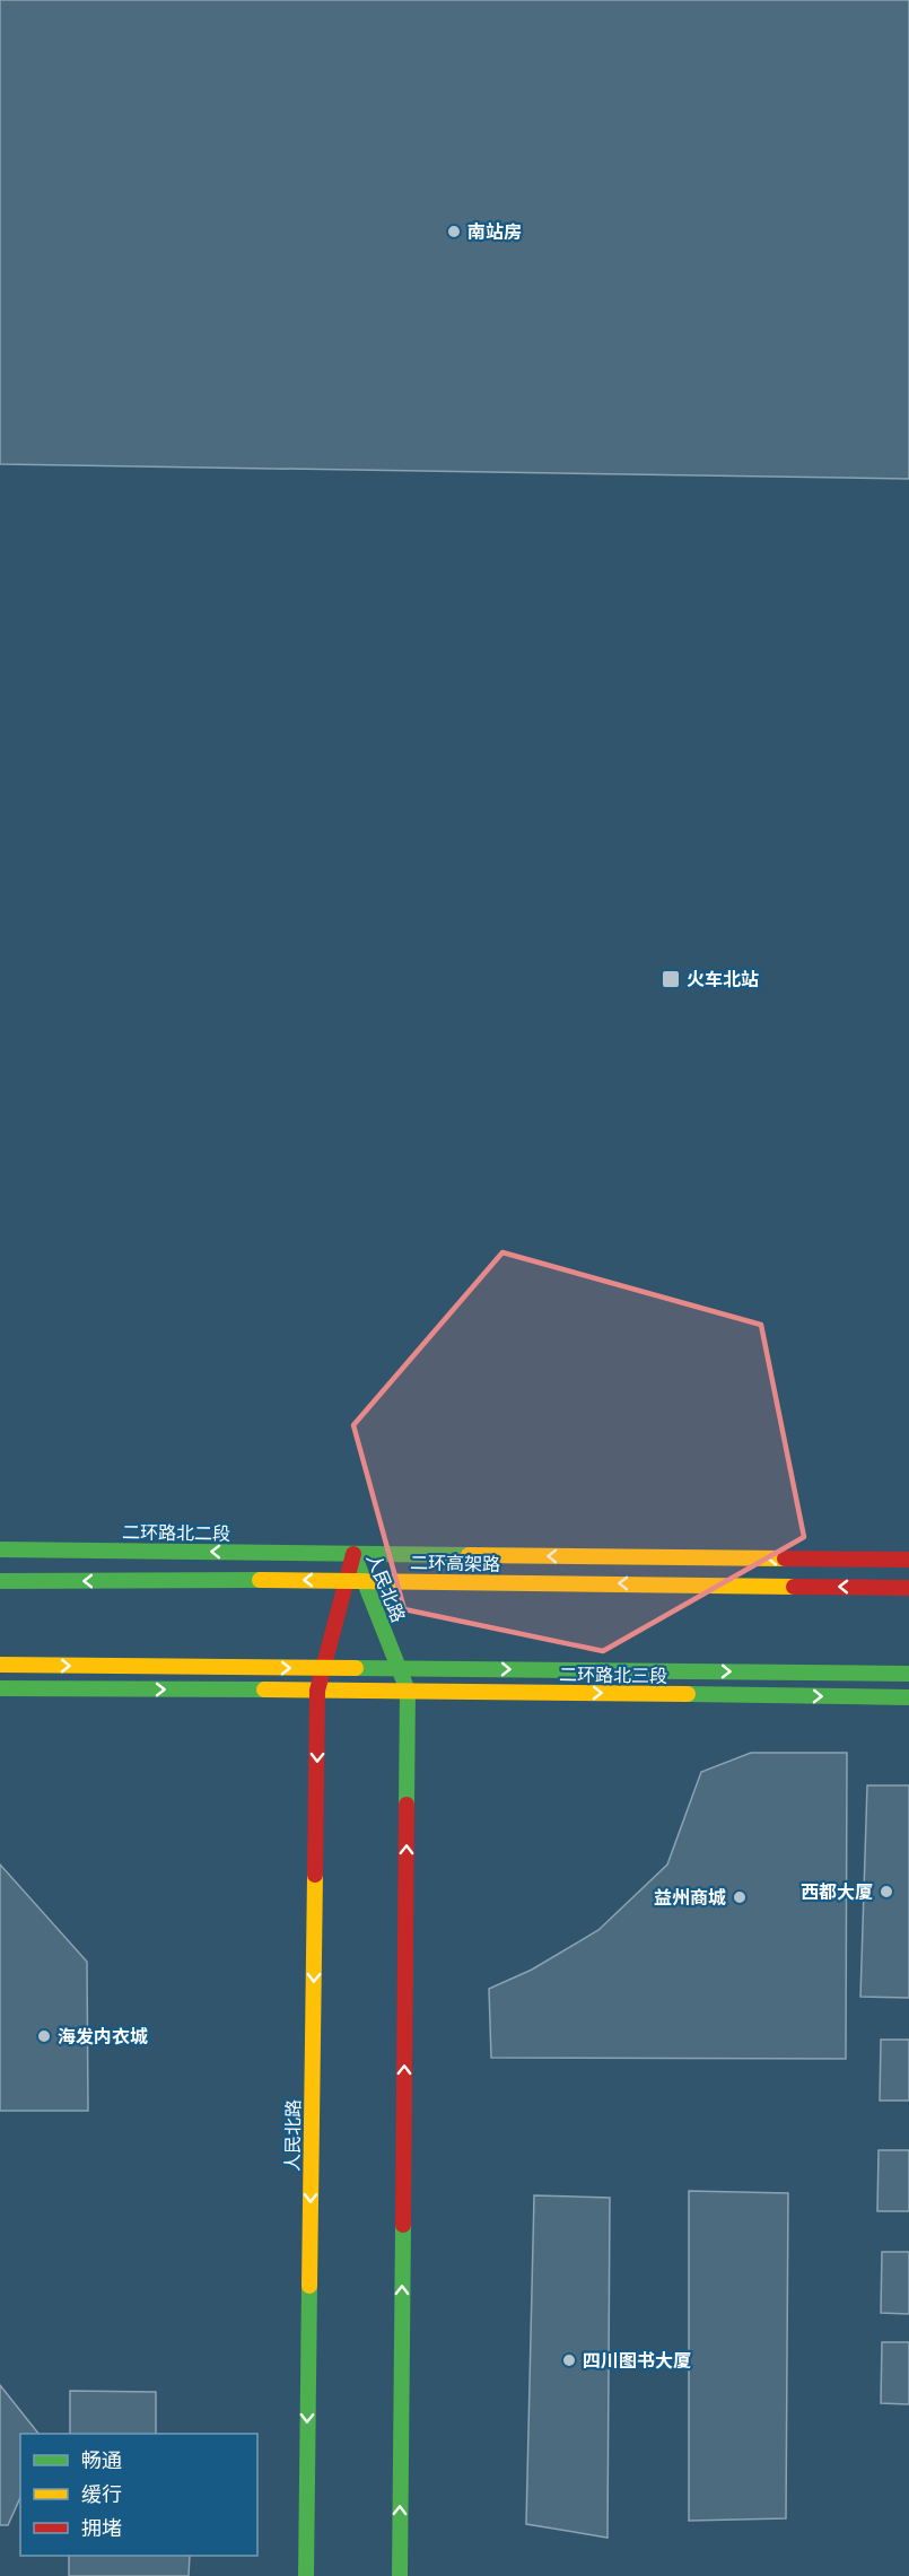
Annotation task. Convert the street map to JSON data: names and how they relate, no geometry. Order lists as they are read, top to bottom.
{
  "streets": {
    "main road": [
      "二环路北二段",
      "二环高架路",
      "人民北路",
      "二环路北三段"
    ]
  },
  "crossings": [
    ["二环路北二段", "人民北路"],
    ["人民北路", "二环路北三段"]
  ],
  "places": {
    "other": [
      "南站房",
      "西都大厦",
      "益州商城",
      "海发内衣城",
      "四川图书大厦"
    ],
    "transit": ["火车北站"]
  },
  "legend": ["畅通", "缓行", "拥堵"]
}
